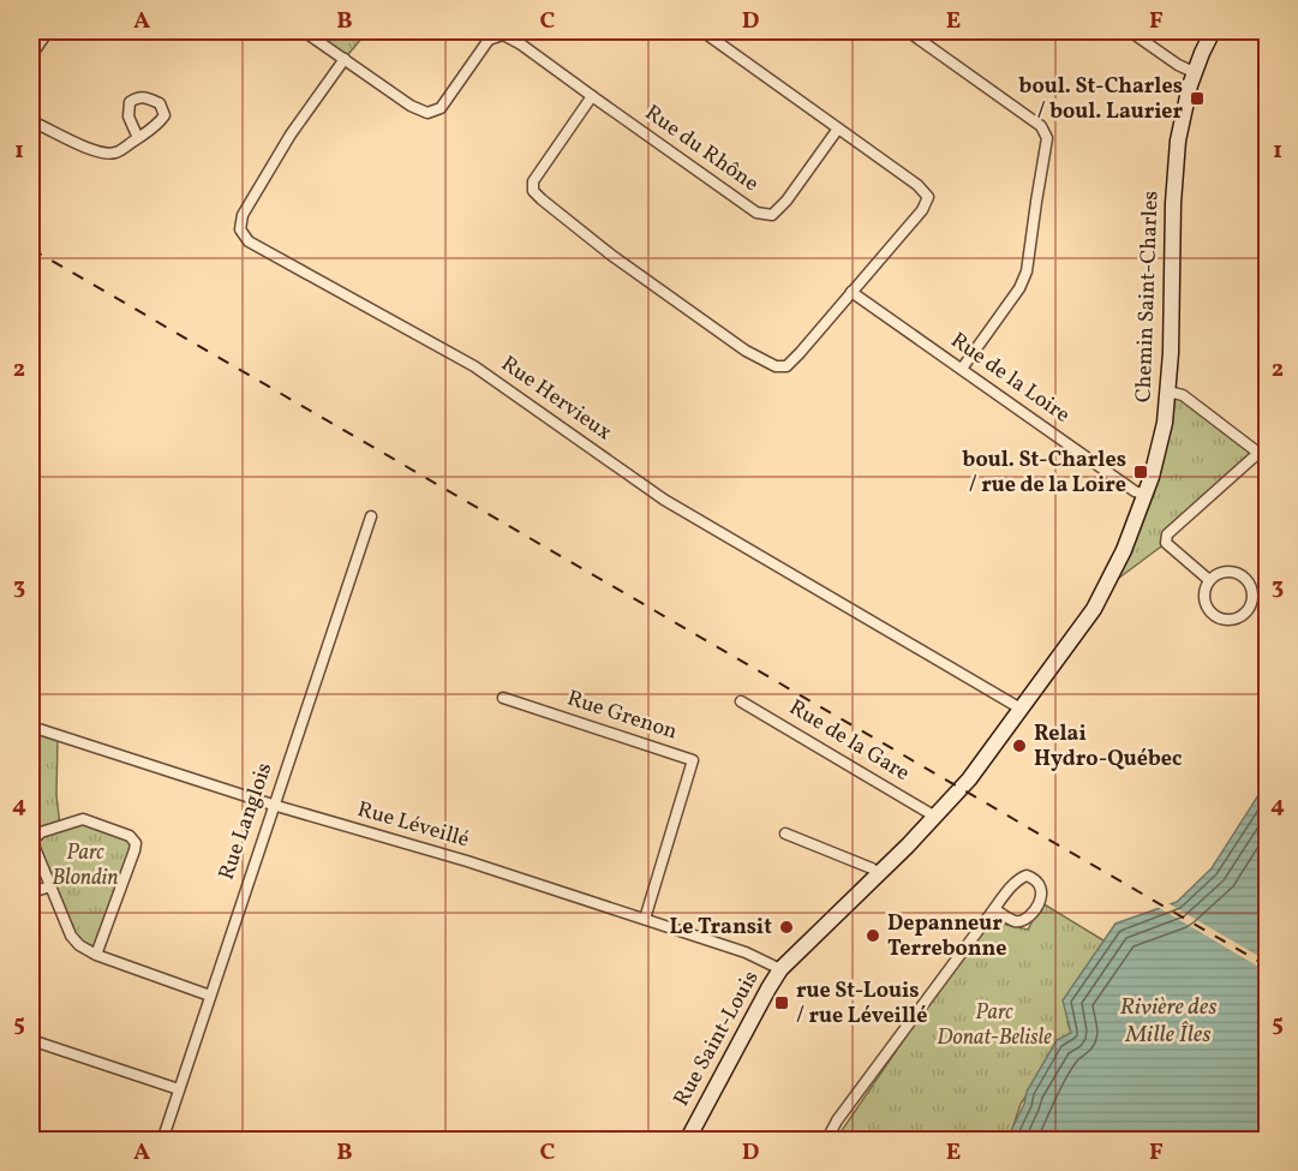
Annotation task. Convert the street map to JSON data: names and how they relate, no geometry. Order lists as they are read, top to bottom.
{
  "streets": {
    "main road": ["Chemin Saint-Charles", "Rue Saint-Louis"],
    "street": [
      "Rue du Rhône",
      "Rue de la Loire",
      "Rue Hervieux",
      "Rue Grenon",
      "Rue de la Gare",
      "Rue Langlois",
      "Rue Léveillé"
    ]
  },
  "crossings": [
    ["Chemin Saint-Charles", "Rue de la Loire"],
    ["Chemin Saint-Charles", "Rue Hervieux"],
    ["Chemin Saint-Charles", "Rue de la Gare"],
    ["Chemin Saint-Charles", "Rue Saint-Louis"],
    ["Rue Grenon", "Rue Léveillé"],
    ["Rue de la Gare", "Rue Saint-Louis"],
    ["Rue Langlois", "Rue Léveillé"],
    ["Rue Léveillé", "Rue Saint-Louis"]
  ],
  "water": ["Rivière des Mille Îles"],
  "parks": ["Parc Blondin", "Parc Donat-Belisle"],
  "places": {
    "transit": ["boul. St-Charles / boul. Laurier", "boul. St-Charles / rue de la Loire", "rue St-Louis / rue Léveillé"],
    "other": ["Relai Hydro-Québec", "Le Transit", "Depanneur Terrebonne"]
  },
  "grid": {
    "columns": [
      "A",
      "B",
      "C",
      "D",
      "E",
      "F"
    ],
    "rows": [
      "1",
      "2",
      "3",
      "4",
      "5"
    ]
  }
}
